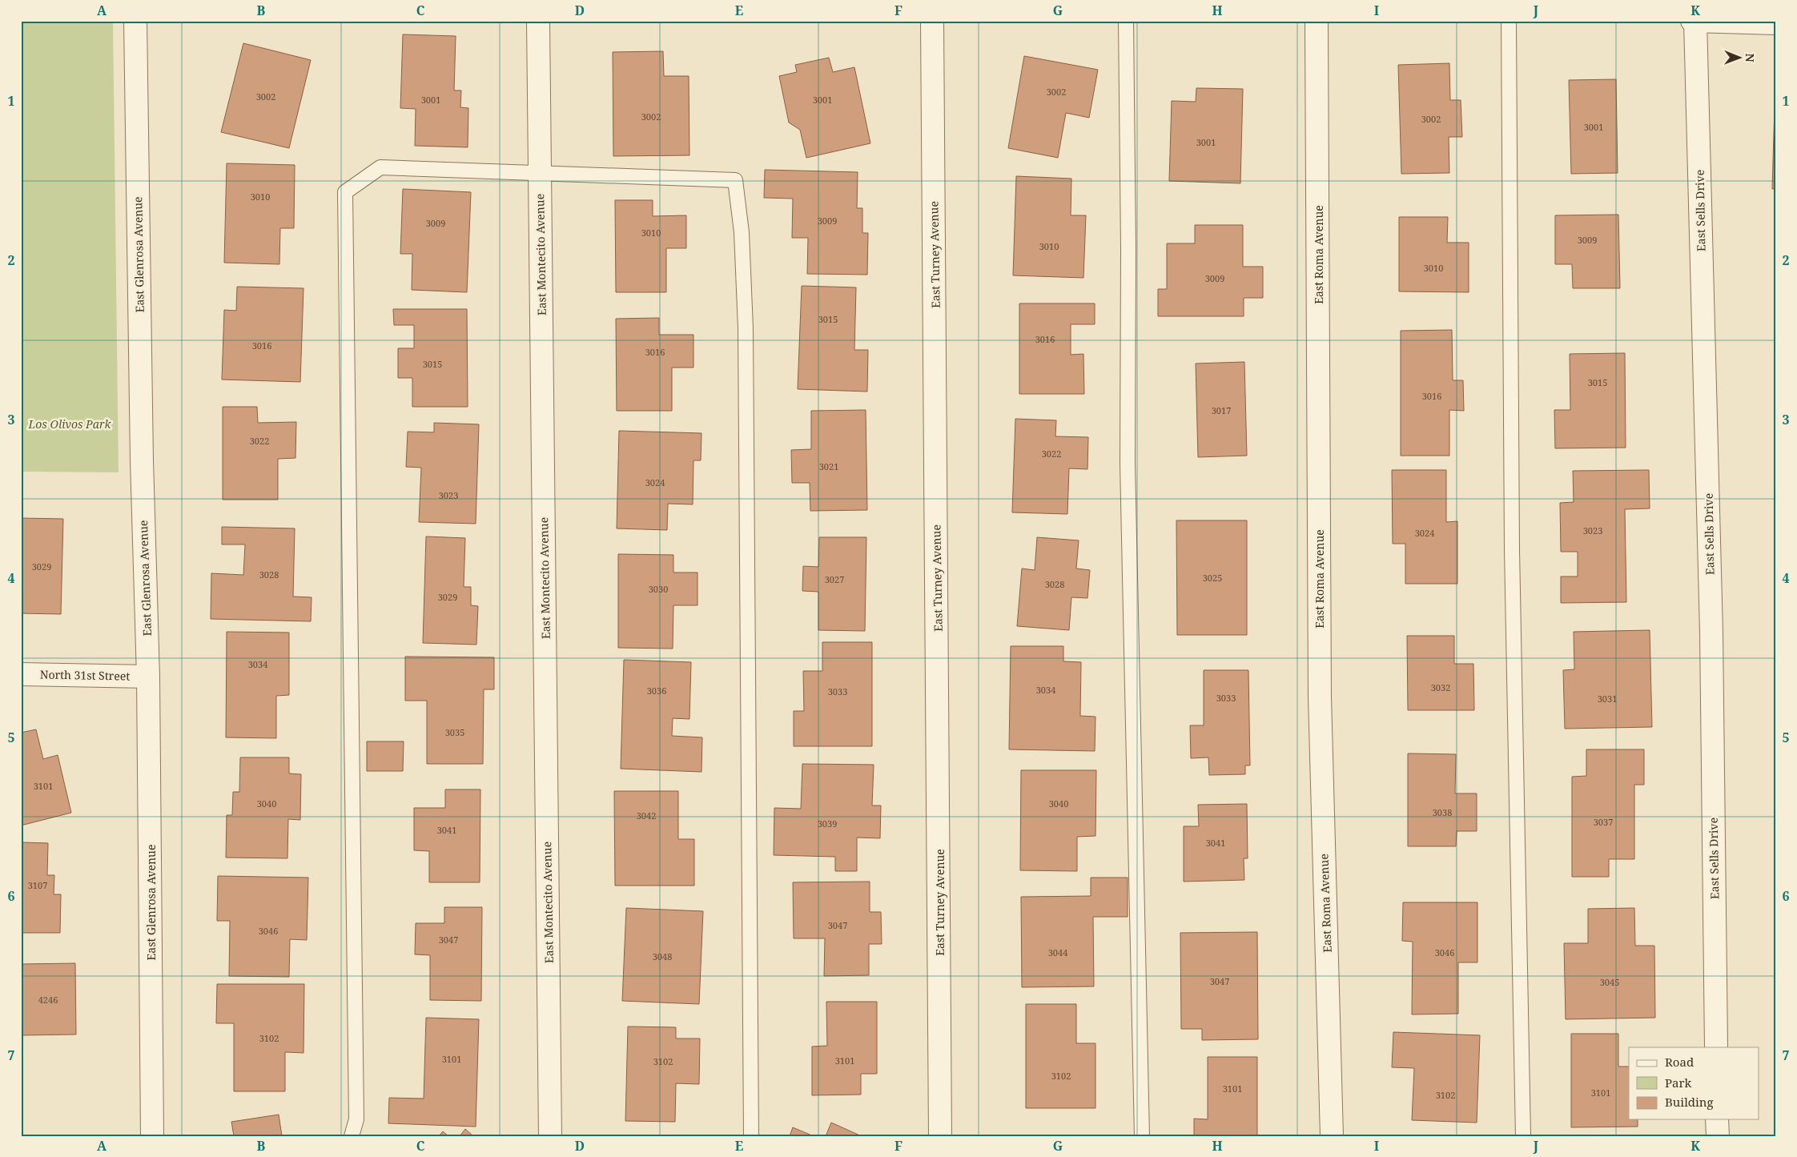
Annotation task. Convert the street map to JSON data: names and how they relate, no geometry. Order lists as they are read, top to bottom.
{
  "streets": {
    "street": [
      "East Sells Drive",
      "East Glenrosa Avenue",
      "East Montecito Avenue",
      "East Turney Avenue",
      "East Roma Avenue",
      "North 31st Street"
    ]
  },
  "crossings": [
    ["East Glenrosa Avenue", "North 31st Street"]
  ],
  "parks": ["Los Olivos Park"],
  "house_numbers": [
    "3002",
    "3002",
    "3001",
    "3001",
    "3002",
    "3002",
    "3001",
    "3001",
    "3010",
    "3009",
    "3009",
    "3010",
    "3009",
    "3010",
    "3010",
    "3009",
    "3015",
    "3016",
    "3016",
    "3016",
    "3015",
    "3015",
    "3016",
    "3017",
    "3022",
    "3022",
    "3021",
    "3024",
    "3023",
    "3023",
    "3024",
    "3029",
    "3028",
    "3025",
    "3027",
    "3028",
    "3030",
    "3029",
    "3034",
    "3032",
    "3034",
    "3036",
    "3033",
    "3033",
    "3031",
    "3035",
    "3101",
    "3040",
    "3040",
    "3038",
    "3042",
    "3037",
    "3039",
    "3041",
    "3041",
    "3107",
    "3047",
    "3046",
    "3047",
    "3044",
    "3046",
    "3048",
    "3047",
    "3045",
    "4246",
    "3102",
    "3101",
    "3101",
    "3102",
    "3102",
    "3101",
    "3101",
    "3102"
  ],
  "legend": ["Road", "Park", "Building"],
  "north": "right",
  "grid": {
    "columns": [
      "A",
      "B",
      "C",
      "D",
      "E",
      "F",
      "G",
      "H",
      "I",
      "J",
      "K"
    ],
    "rows": [
      "1",
      "2",
      "3",
      "4",
      "5",
      "6",
      "7"
    ]
  }
}
